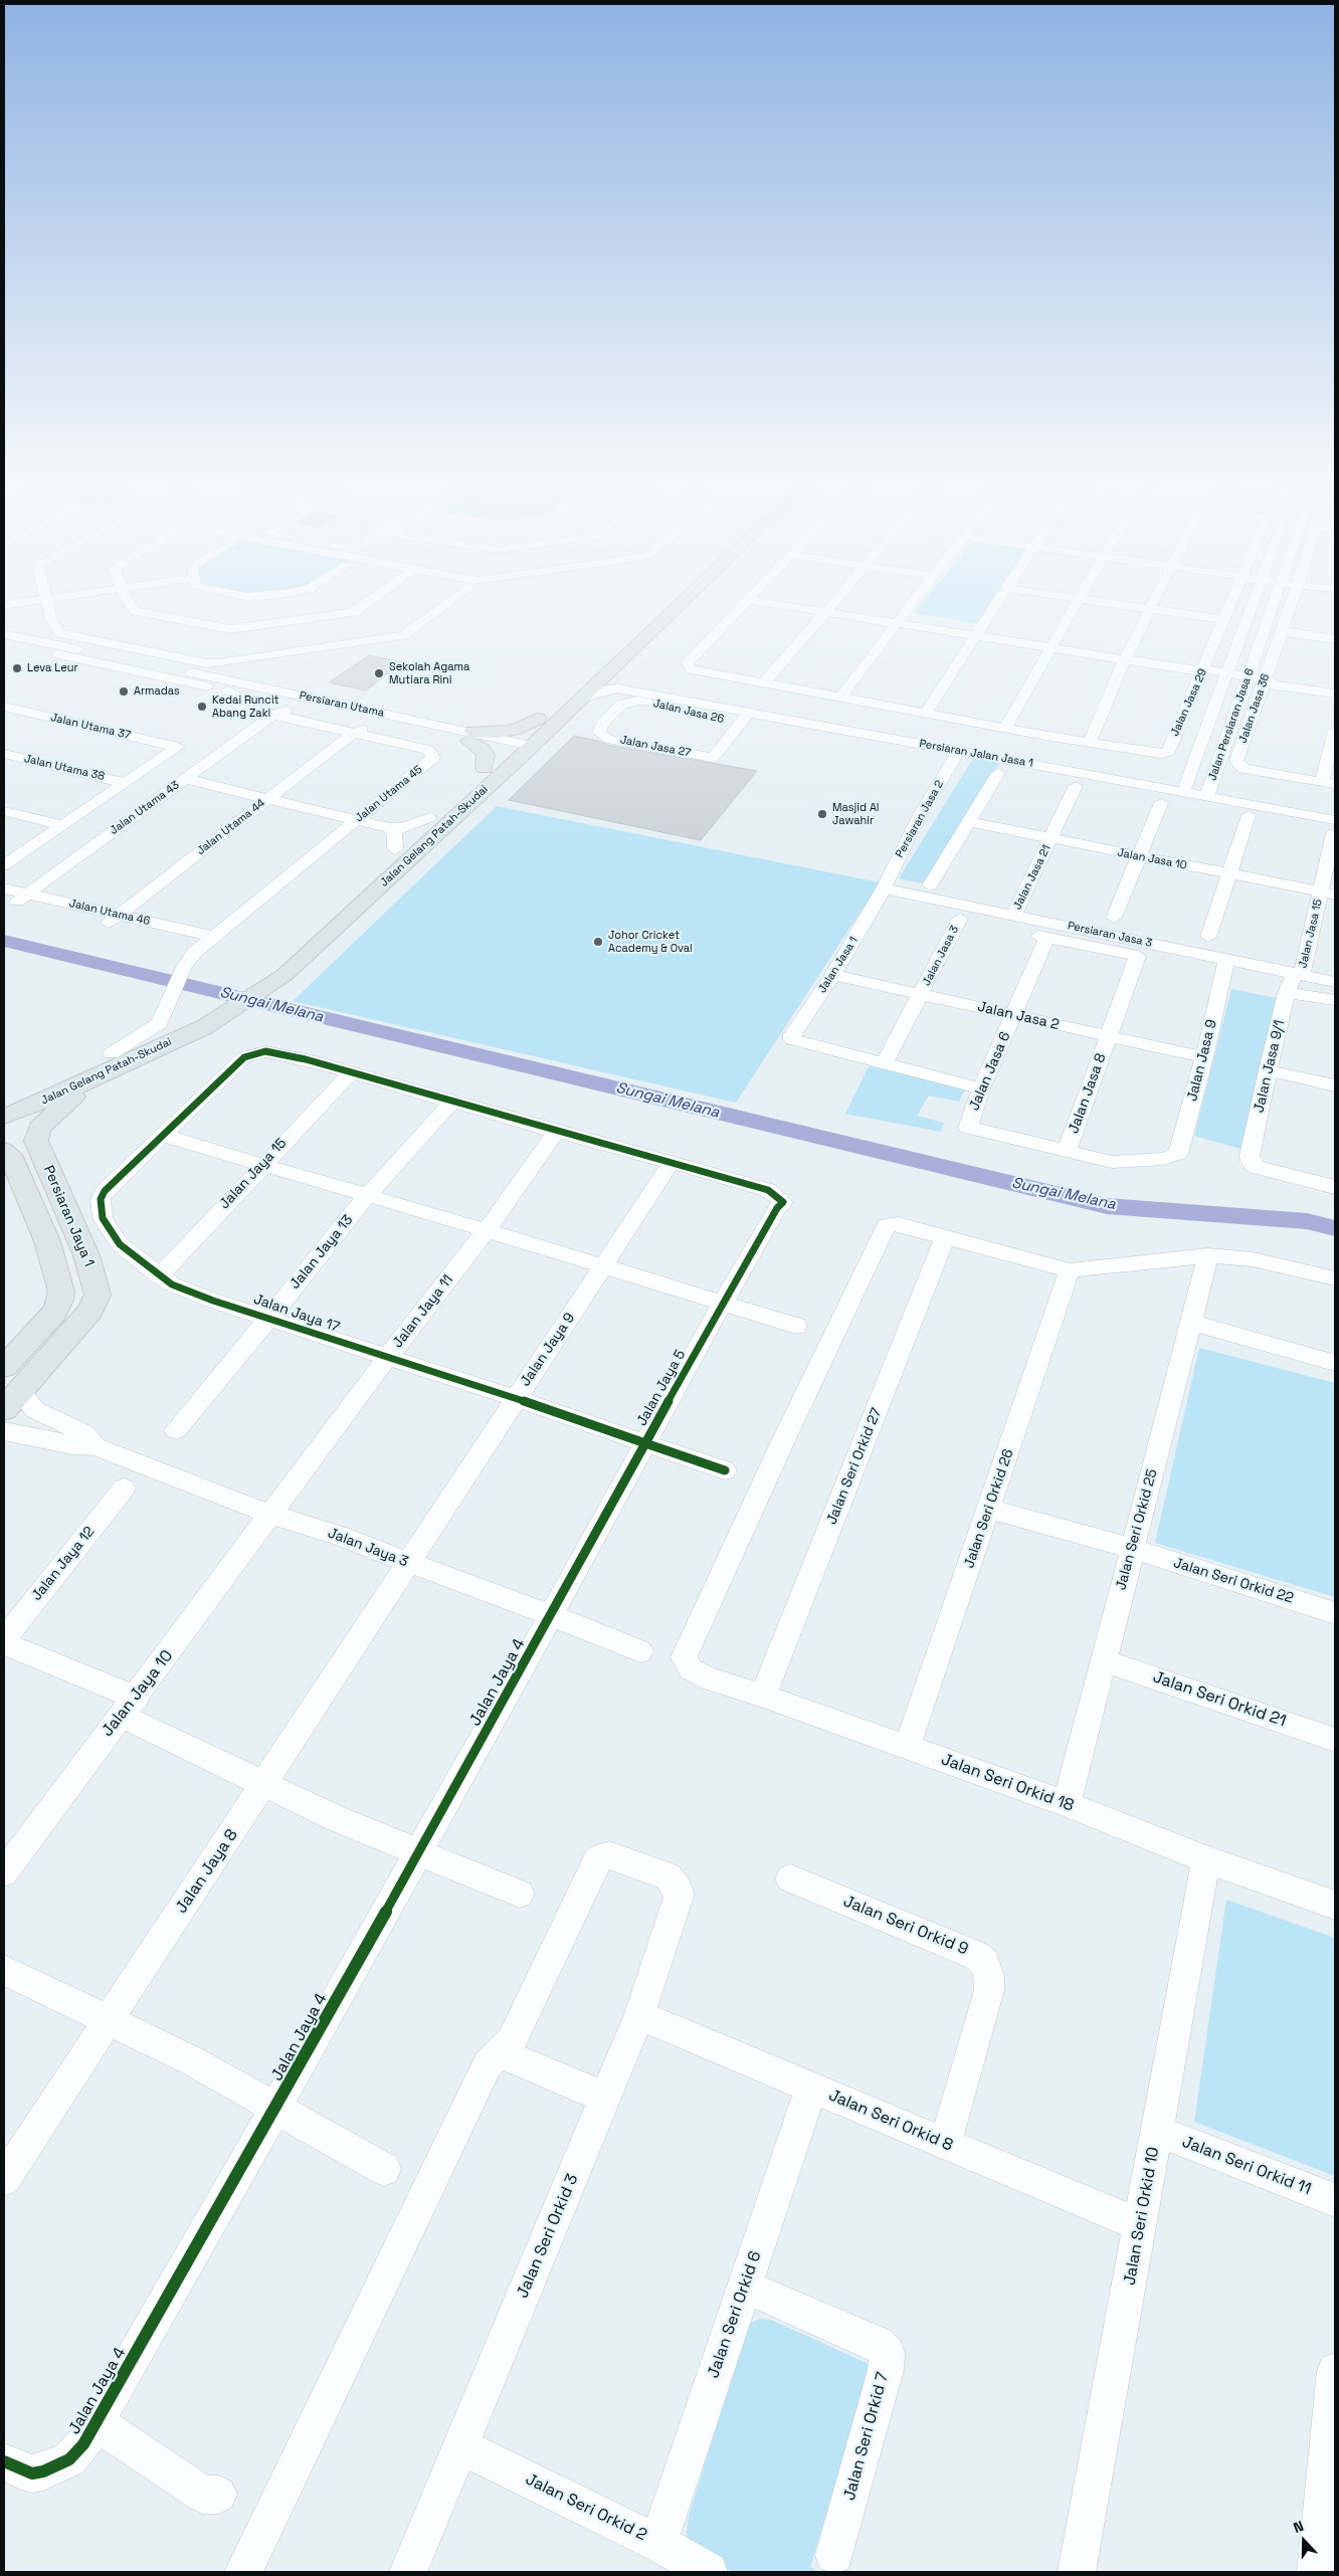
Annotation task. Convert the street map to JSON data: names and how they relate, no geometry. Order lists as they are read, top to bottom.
{
  "streets": {
    "main road": ["Jalan Gelang Patah-Skudai", "Persiaran Jaya 1"],
    "street": [
      "Jalan Jasa 29",
      "Persiaran Utama",
      "Jalan Jasa 36",
      "Jalan Jasa 26",
      "Jalan Persiaran Jasa 6",
      "Jalan Utama 37",
      "Jalan Jasa 27",
      "Persiaran Jalan Jasa 1",
      "Jalan Utama 38",
      "Jalan Utama 45",
      "Jalan Utama 43",
      "Persiaran Jasa 2",
      "Jalan Utama 44",
      "Jalan Jasa 10",
      "Jalan Jasa 21",
      "Jalan Utama 46",
      "Jalan Jasa 15",
      "Persiaran Jasa 3",
      "Jalan Jasa 3",
      "Jalan Jasa 1",
      "Jalan Jasa 2",
      "Jalan Jasa 9",
      "Jalan Jasa 9/1",
      "Jalan Jasa 6",
      "Jalan Jasa 8",
      "Jalan Jaya 15",
      "Jalan Jaya 13",
      "Jalan Jaya 11",
      "Jalan Jaya 17",
      "Jalan Jaya 9",
      "Jalan Jaya 5",
      "Jalan Seri Orkid 27",
      "Jalan Seri Orkid 26",
      "Jalan Seri Orkid 25",
      "Jalan Jaya 3",
      "Jalan Jaya 12",
      "Jalan Seri Orkid 22",
      "Jalan Jaya 4",
      "Jalan Jaya 10",
      "Jalan Seri Orkid 21",
      "Jalan Seri Orkid 18",
      "Jalan Jaya 8",
      "Jalan Seri Orkid 9",
      "Jalan Seri Orkid 8",
      "Jalan Seri Orkid 11",
      "Jalan Seri Orkid 10",
      "Jalan Seri Orkid 3",
      "Jalan Seri Orkid 6",
      "Jalan Seri Orkid 7",
      "Jalan Seri Orkid 2"
    ]
  },
  "crossings": [
    ["Persiaran Utama", "Jalan Gelang Patah-Skudai"],
    ["Jalan Jasa 26", "Jalan Jasa 27"],
    ["Jalan Jasa 26", "Persiaran Jalan Jasa 1"],
    ["Jalan Persiaran Jasa 6", "Persiaran Jalan Jasa 1"],
    ["Jalan Utama 37", "Jalan Utama 38"],
    ["Jalan Jasa 27", "Persiaran Jalan Jasa 1"],
    ["Persiaran Jalan Jasa 1", "Persiaran Jasa 2"],
    ["Persiaran Jalan Jasa 1", "Jalan Jasa 15"],
    ["Jalan Utama 45", "Jalan Utama 43"],
    ["Jalan Utama 45", "Jalan Utama 44"],
    ["Jalan Utama 45", "Jalan Gelang Patah-Skudai"],
    ["Jalan Utama 45", "Jalan Utama 46"],
    ["Jalan Utama 43", "Jalan Utama 46"],
    ["Persiaran Jasa 2", "Persiaran Jasa 3"],
    ["Persiaran Jasa 2", "Jalan Jasa 1"],
    ["Jalan Utama 44", "Jalan Utama 46"],
    ["Jalan Gelang Patah-Skudai", "Persiaran Jaya 1"],
    ["Jalan Jasa 10", "Jalan Jasa 21"],
    ["Jalan Jasa 10", "Jalan Jasa 15"],
    ["Jalan Jasa 21", "Persiaran Jasa 3"],
    ["Jalan Jasa 15", "Persiaran Jasa 3"],
    ["Jalan Jasa 15", "Jalan Jasa 9/1"],
    ["Persiaran Jasa 3", "Jalan Jasa 1"],
    ["Persiaran Jasa 3", "Jalan Jasa 9"],
    ["Persiaran Jasa 3", "Jalan Jasa 9/1"],
    ["Jalan Jasa 3", "Jalan Jasa 1"],
    ["Jalan Jasa 3", "Jalan Jasa 2"],
    ["Jalan Jasa 1", "Jalan Jasa 2"],
    ["Jalan Jasa 2", "Jalan Jasa 9"],
    ["Jalan Jasa 2", "Jalan Jasa 6"],
    ["Jalan Jasa 2", "Jalan Jasa 8"],
    ["Jalan Jasa 9", "Jalan Jasa 6"],
    ["Jalan Jasa 9", "Jalan Jasa 8"],
    ["Jalan Jasa 6", "Jalan Jasa 8"],
    ["Jalan Jaya 15", "Jalan Jaya 17"],
    ["Jalan Jaya 13", "Jalan Jaya 17"],
    ["Jalan Jaya 11", "Jalan Jaya 17"],
    ["Jalan Jaya 11", "Jalan Jaya 3"],
    ["Jalan Jaya 11", "Jalan Jaya 10"],
    ["Jalan Jaya 17", "Jalan Jaya 9"],
    ["Jalan Jaya 17", "Jalan Jaya 5"],
    ["Jalan Jaya 9", "Jalan Jaya 5"],
    ["Jalan Jaya 9", "Jalan Jaya 3"],
    ["Jalan Jaya 9", "Jalan Jaya 8"],
    ["Jalan Jaya 5", "Jalan Jaya 3"],
    ["Jalan Jaya 5", "Jalan Jaya 4"],
    ["Jalan Seri Orkid 27", "Jalan Seri Orkid 18"],
    ["Jalan Seri Orkid 26", "Jalan Seri Orkid 22"],
    ["Jalan Seri Orkid 26", "Jalan Seri Orkid 18"],
    ["Jalan Seri Orkid 25", "Jalan Seri Orkid 22"],
    ["Jalan Seri Orkid 25", "Jalan Seri Orkid 21"],
    ["Jalan Seri Orkid 25", "Jalan Seri Orkid 18"],
    ["Jalan Jaya 3", "Jalan Jaya 4"],
    ["Jalan Jaya 3", "Jalan Jaya 10"],
    ["Jalan Jaya 3", "Jalan Jaya 8"],
    ["Jalan Seri Orkid 18", "Jalan Seri Orkid 10"],
    ["Jalan Seri Orkid 9", "Jalan Seri Orkid 8"],
    ["Jalan Seri Orkid 8", "Jalan Seri Orkid 10"],
    ["Jalan Seri Orkid 8", "Jalan Seri Orkid 3"],
    ["Jalan Seri Orkid 8", "Jalan Seri Orkid 6"],
    ["Jalan Seri Orkid 11", "Jalan Seri Orkid 10"],
    ["Jalan Seri Orkid 3", "Jalan Seri Orkid 2"],
    ["Jalan Seri Orkid 6", "Jalan Seri Orkid 7"],
    ["Jalan Seri Orkid 6", "Jalan Seri Orkid 2"]
  ],
  "water": ["Sungai Melana"],
  "places": [
    "Leva Leur",
    "Sekolah Agama Mutiara Rini",
    "Armadas",
    "Kedai Runcit Abang Zaki",
    "Masjid Al Jawahir",
    "Johor Cricket Academy & Oval"
  ],
  "north": "top"
}
